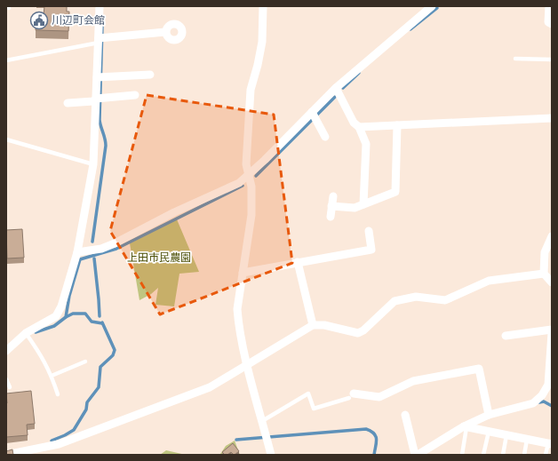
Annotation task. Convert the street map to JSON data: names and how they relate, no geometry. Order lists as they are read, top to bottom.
{
  "parks": ["上田市民農園"],
  "places": {
    "public building": ["川辺町会館"]
  }
}
